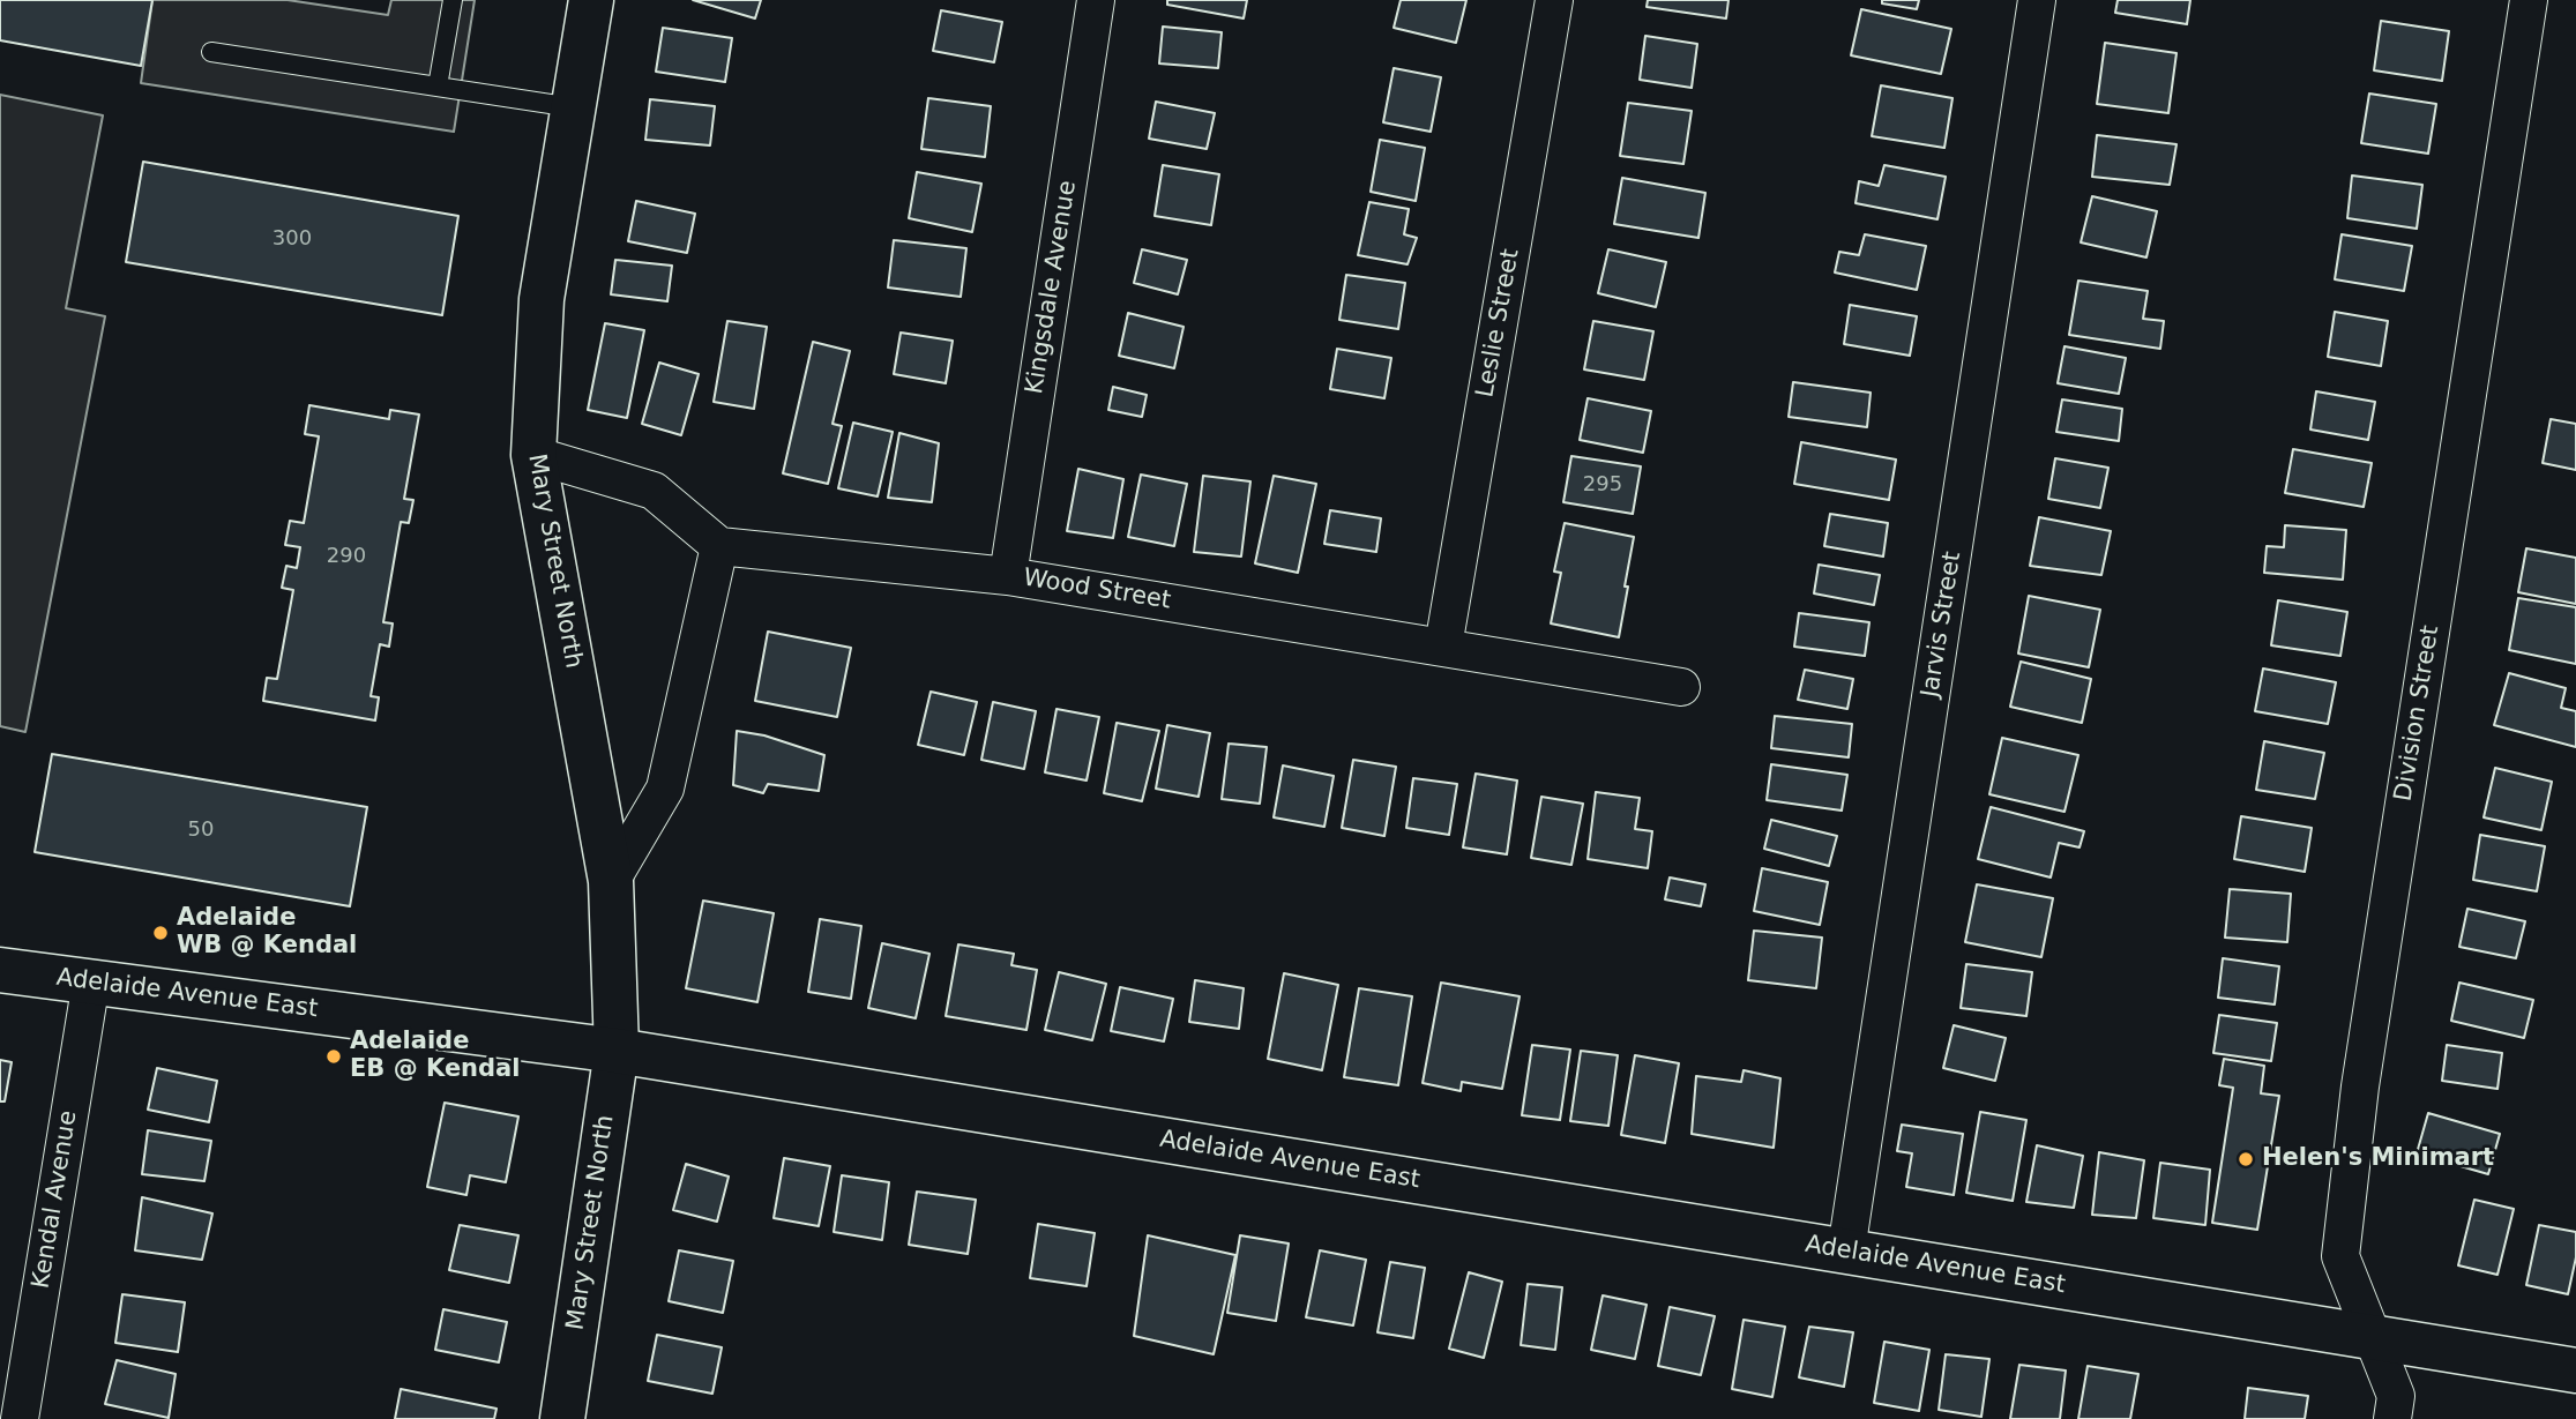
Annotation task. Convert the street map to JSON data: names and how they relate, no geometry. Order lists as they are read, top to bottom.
{
  "streets": {
    "main road": ["Mary Street North", "Adelaide Avenue East"],
    "street": [
      "Kingsdale Avenue",
      "Leslie Street",
      "Wood Street",
      "Jarvis Street",
      "Division Street",
      "Kendal Avenue"
    ]
  },
  "crossings": [
    ["Kingsdale Avenue", "Wood Street"],
    ["Leslie Street", "Wood Street"],
    ["Mary Street North", "Adelaide Avenue East"],
    ["Jarvis Street", "Adelaide Avenue East"],
    ["Division Street", "Adelaide Avenue East"],
    ["Adelaide Avenue East", "Kendal Avenue"]
  ],
  "places": ["Adelaide WB @ Kendal", "Adelaide EB @ Kendal", "Helen's Minimart"],
  "house_numbers": [
    "300",
    "295",
    "290",
    "50"
  ]
}
